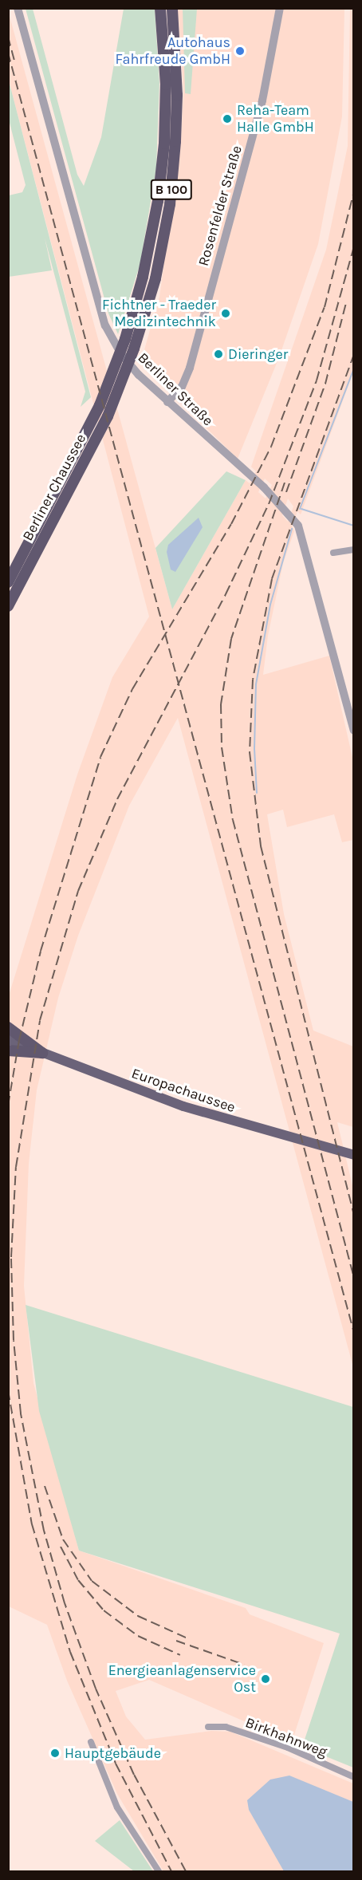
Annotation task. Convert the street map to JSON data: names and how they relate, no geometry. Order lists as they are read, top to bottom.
{
  "streets": {
    "highway": ["B 100", "Berliner Chaussee"],
    "main road": ["Europachaussee"],
    "street": ["Rosenfelder Straße", "Berliner Straße", "Birkhahnweg"]
  },
  "crossings": [
    ["Rosenfelder Straße", "Berliner Straße"]
  ],
  "places": [
    "Autohaus Fahrfreude GmbH",
    "Reha-Team Halle GmbH",
    "Fichtner - Traeder Medizintechnik",
    "Dieringer",
    "Energieanlagenservice Ost",
    "Hauptgebäude"
  ]
}
